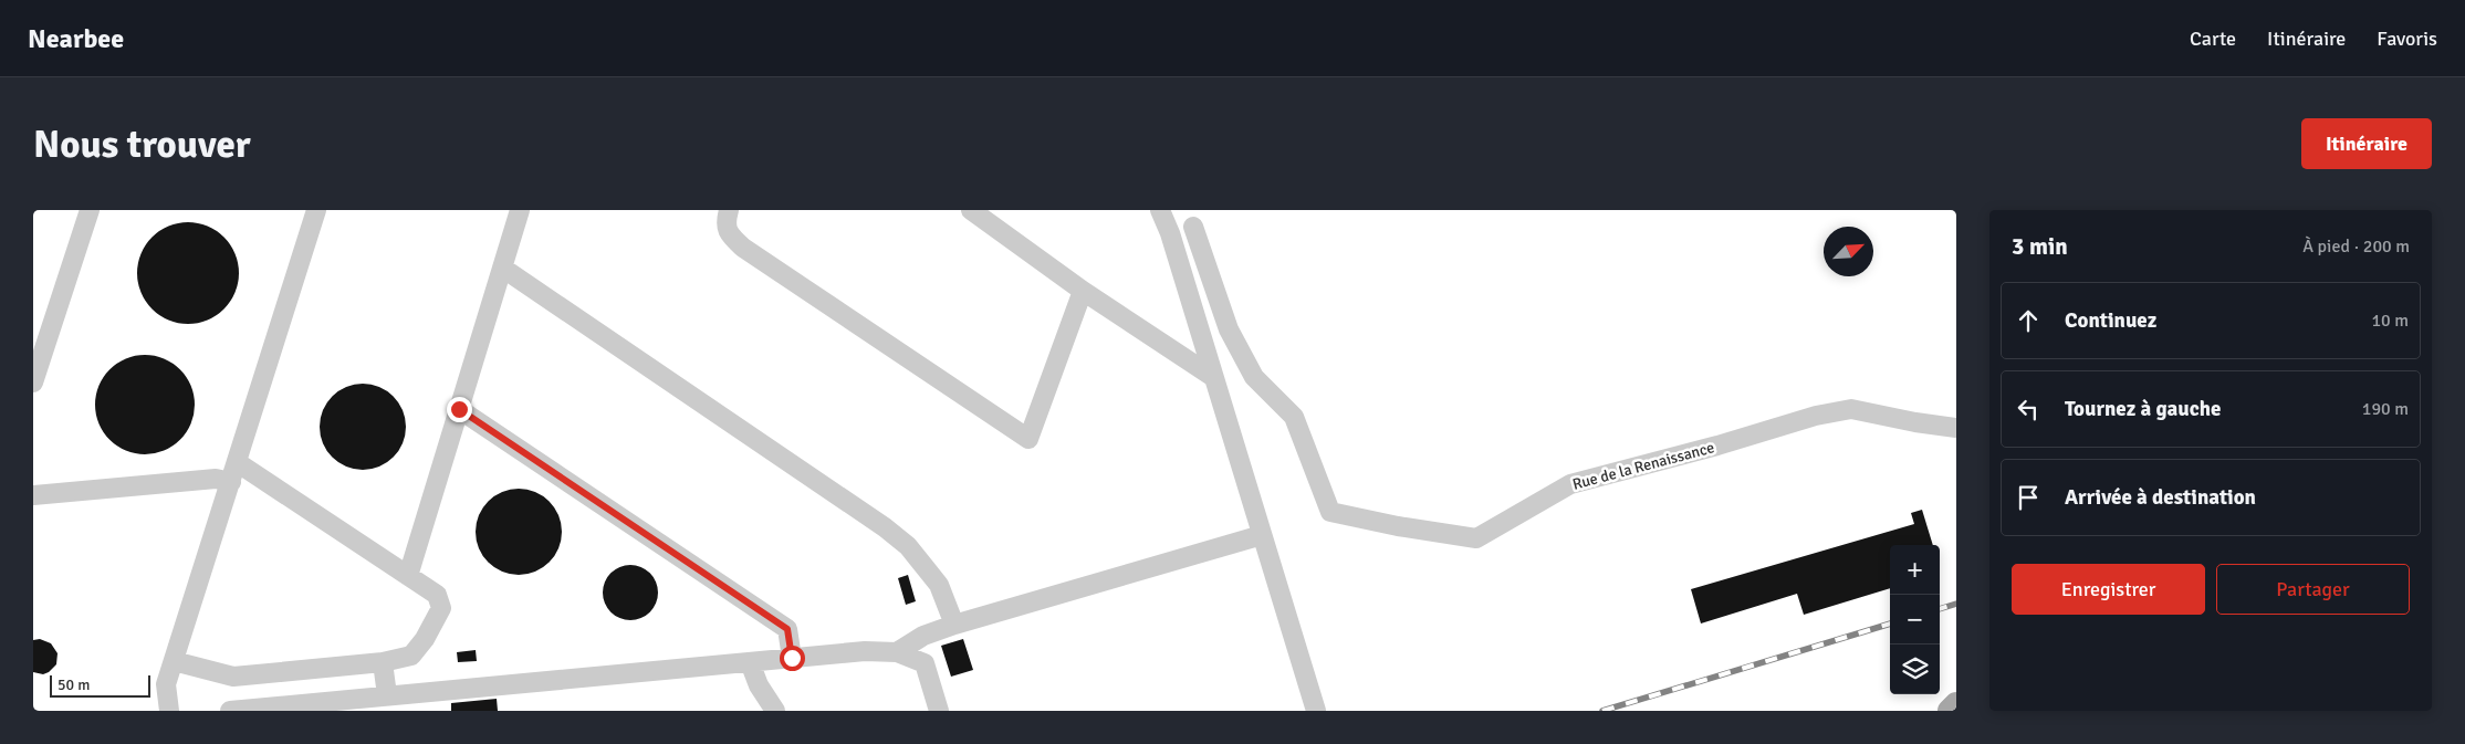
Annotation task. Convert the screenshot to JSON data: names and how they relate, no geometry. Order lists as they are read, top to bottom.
{
  "streets": {
    "street": ["Rue de la Renaissance"]
  },
  "scale_bar": "50 m",
  "north": "top right",
  "page": {
    "header": "Nearbee",
    "nav": ["Carte", "Itinéraire", "Favoris"],
    "buttons": [
      "Itinéraire",
      ["Enregistrer", "Partager"]
    ],
    "title": "Nous trouver",
    "heading": ["3 min", "À pied · 200 m"],
    "list": [
      ["Continuez", "10 m"],
      ["Tournez à gauche", "190 m"],
      "Arrivée à destination"
    ],
    "map_buttons": ["+", "−"],
    "scale": "50 m"
  }
}
